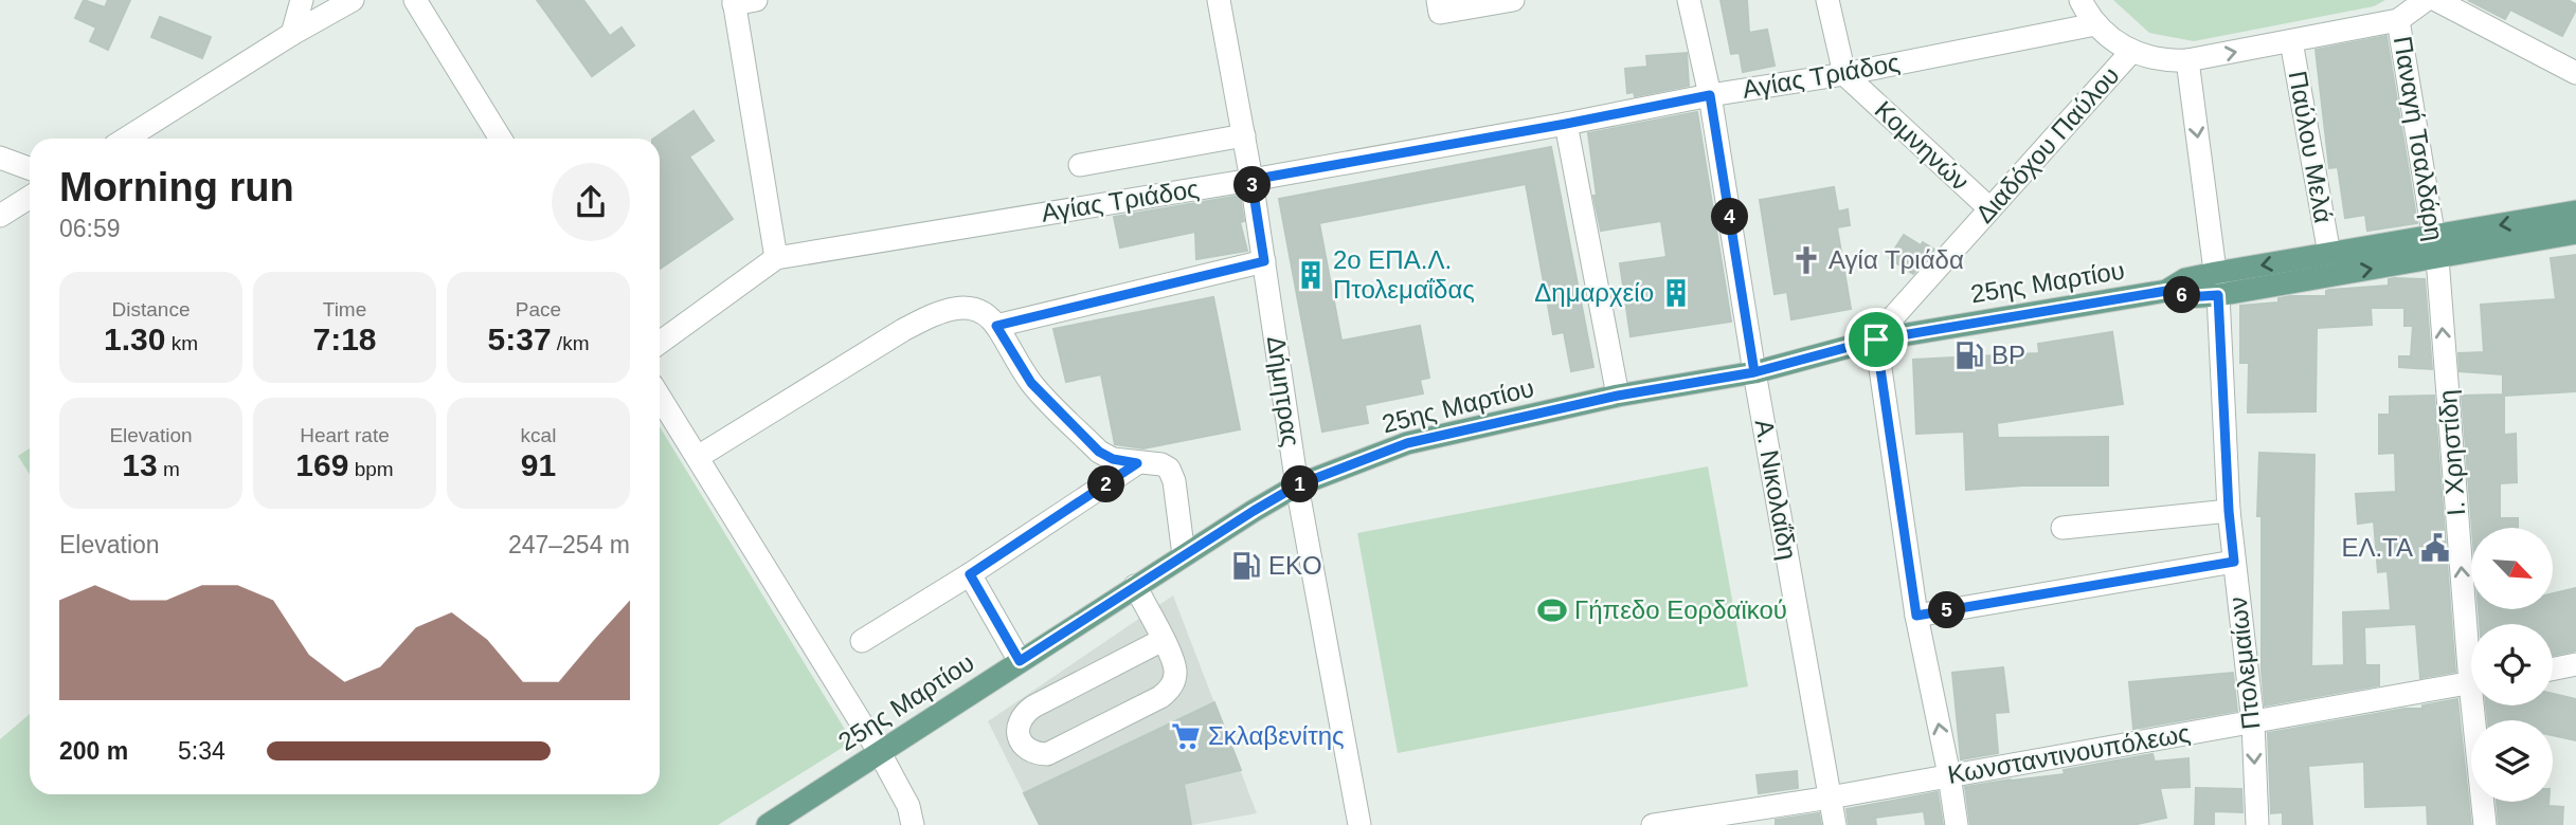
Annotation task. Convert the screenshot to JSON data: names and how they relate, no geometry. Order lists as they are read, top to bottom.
{
  "streets": {
    "main road": ["25ης Μαρτίου"],
    "street": [
      "Αγίας Τριάδος",
      "Παναγή Τσαλδάρη",
      "Διαδόχου Παύλου",
      "Κομνηνών",
      "Παύλου Μελά",
      "Δήμητρας",
      "Ι. Χρηστίδη",
      "Α. Νικολαΐδη",
      "Πτολεμαίων",
      "Κωνσταντινουπόλεως"
    ]
  },
  "crossings": [
    ["Αγίας Τριάδος", "Κομνηνών"],
    ["Αγίας Τριάδος", "Δήμητρας"],
    ["Αγίας Τριάδος", "Α. Νικολαΐδη"],
    ["Παναγή Τσαλδάρη", "25ης Μαρτίου"],
    ["Παναγή Τσαλδάρη", "Ι. Χρηστίδη"],
    ["Διαδόχου Παύλου", "Κομνηνών"],
    ["Διαδόχου Παύλου", "25ης Μαρτίου"],
    ["Παύλου Μελά", "25ης Μαρτίου"],
    ["25ης Μαρτίου", "Δήμητρας"],
    ["25ης Μαρτίου", "Ι. Χρηστίδη"],
    ["25ης Μαρτίου", "Α. Νικολαΐδη"],
    ["25ης Μαρτίου", "Πτολεμαίων"],
    ["Α. Νικολαΐδη", "Κωνσταντινουπόλεως"],
    ["Πτολεμαίων", "Κωνσταντινουπόλεως"]
  ],
  "one_way": ["Ι. Χρηστίδη", "Πτολεμαίων"],
  "places": {
    "church": ["Αγία Τριάδα"],
    "building": ["2ο ΕΠΑ.Λ. Πτολεμαΐδας", "Δημαρχείο"],
    "fuel station": ["BP", "EKO"],
    "public building": ["ΕΛ.ΤΑ"],
    "sports": ["Γήπεδο Εορδαϊκού"],
    "supermarket": ["Σκλαβενίτης"]
  },
  "north": "bottom right",
  "page": {
    "heading": ["Morning run", "06:59"],
    "pins": [
      "3",
      "4",
      "6",
      "1",
      "2",
      "5"
    ],
    "stats": [
      ["Distance", "1.30 km"],
      ["Time", "7:18"],
      ["Pace", "5:37 /km"],
      ["Elevation", "13 m"],
      ["Heart rate", "169 bpm"],
      ["kcal", "91"]
    ],
    "chart": ["Elevation", "247–254 m"],
    "list": [
      {
        "name": "200 m",
        "note": "5:34"
      }
    ]
  }
}
